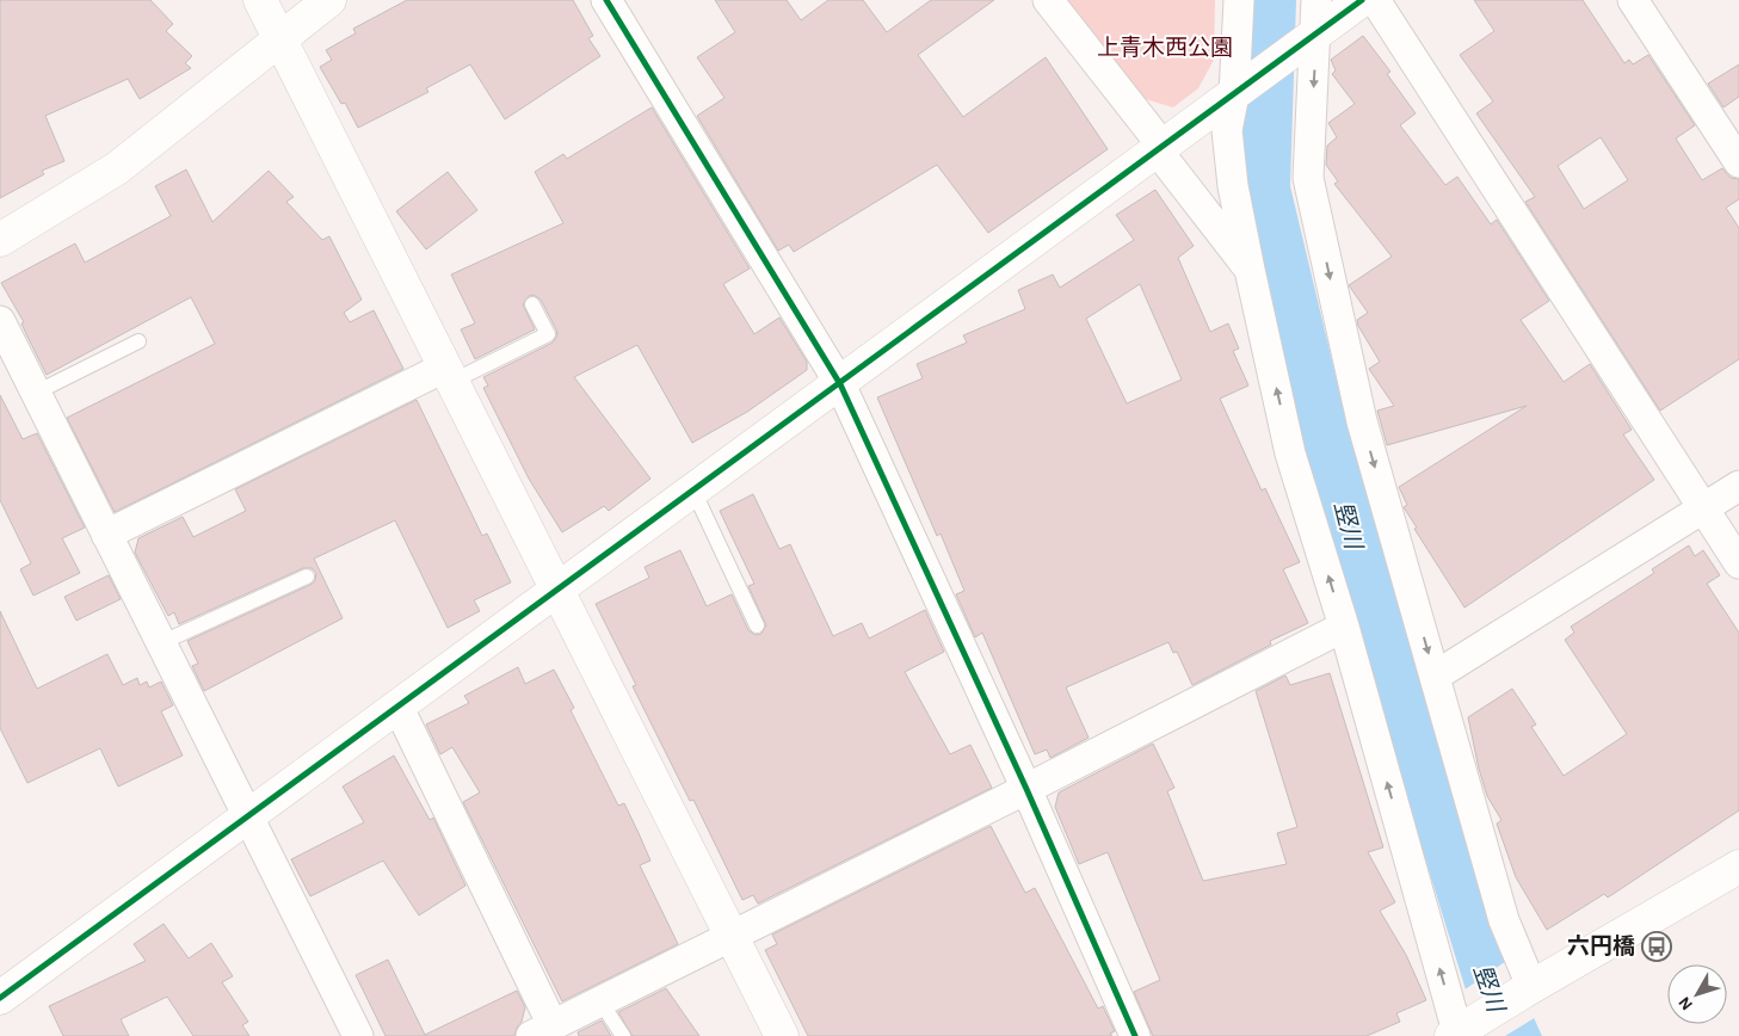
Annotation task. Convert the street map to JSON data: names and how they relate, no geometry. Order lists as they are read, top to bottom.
{
  "water": ["竪川"],
  "parks": ["上青木西公園"],
  "places": {
    "bus stop": ["六円橋"]
  },
  "north": "bottom left"
}
